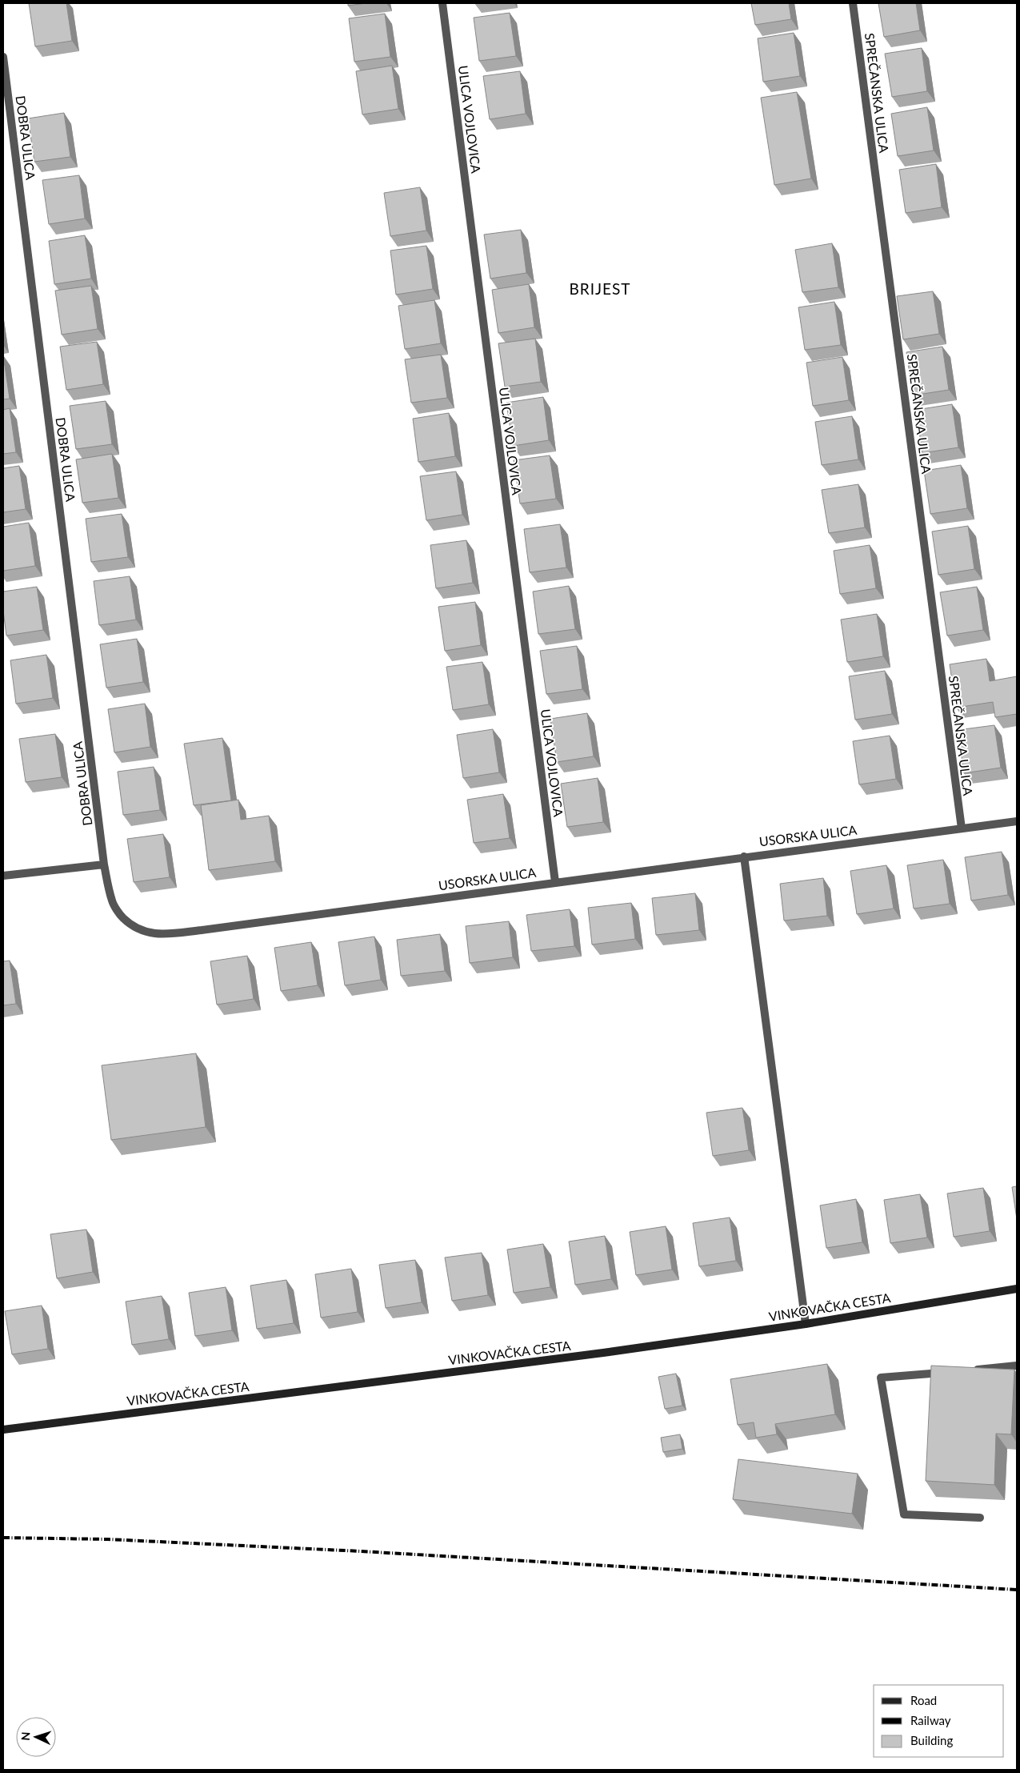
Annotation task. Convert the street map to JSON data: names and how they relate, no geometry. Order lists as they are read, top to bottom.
{
  "streets": {
    "main road": ["VINKOVAČKA CESTA"],
    "street": [
      "SPREČANSKA ULICA",
      "ULICA VOJLOVICA",
      "DOBRA ULICA",
      "USORSKA ULICA"
    ]
  },
  "crossings": [
    ["SPREČANSKA ULICA", "USORSKA ULICA"],
    ["ULICA VOJLOVICA", "USORSKA ULICA"],
    ["DOBRA ULICA", "USORSKA ULICA"]
  ],
  "districts": ["BRIJEST"],
  "legend": ["Road", "Railway", "Building"],
  "north": "left"
}
